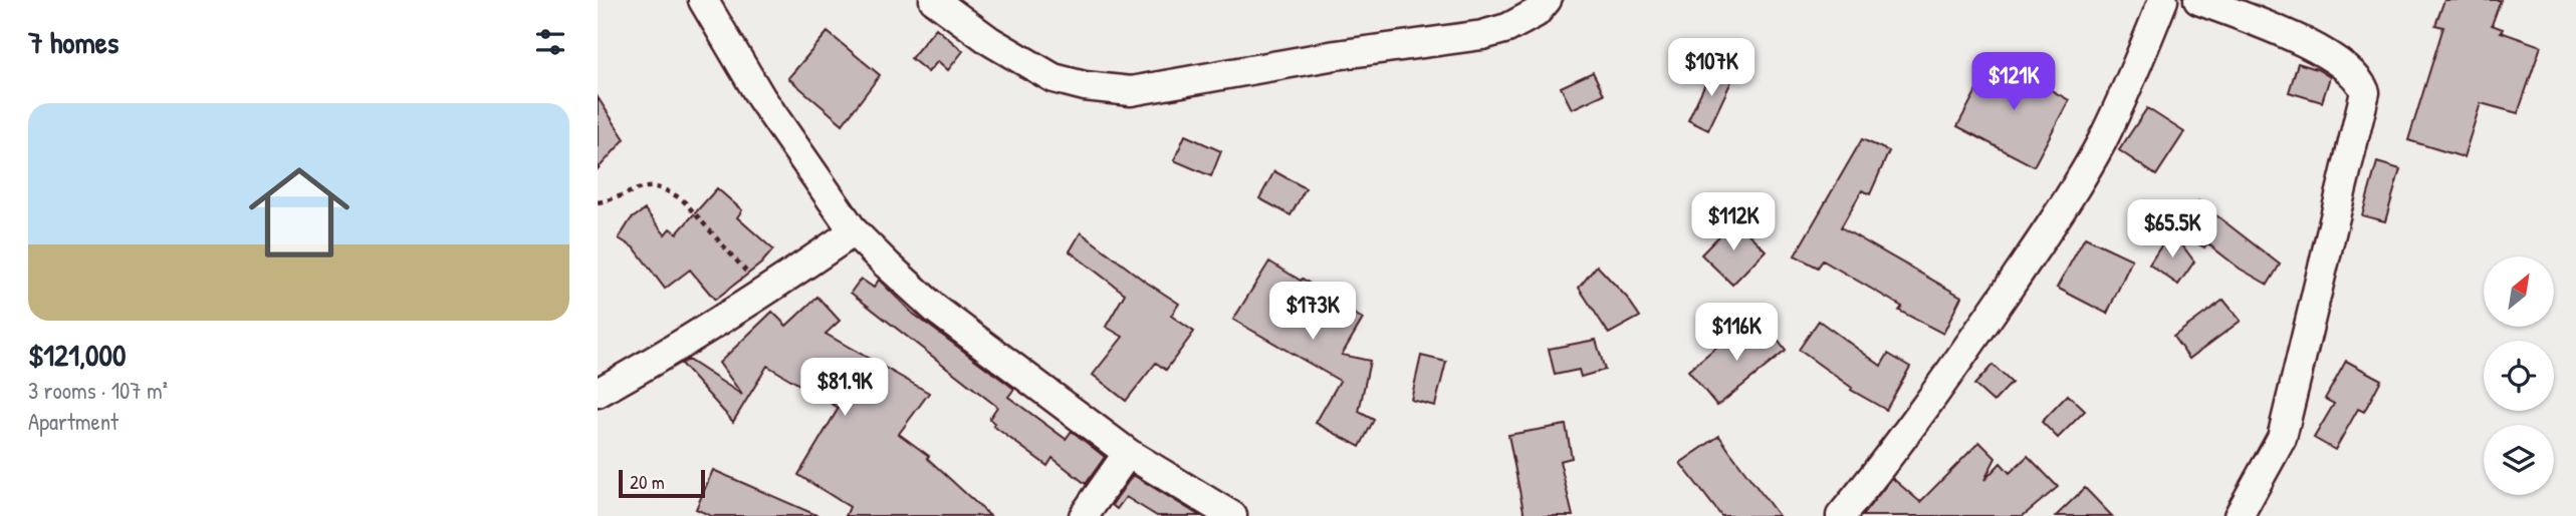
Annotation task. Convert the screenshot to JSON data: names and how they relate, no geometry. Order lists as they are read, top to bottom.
{
  "scale_bar": "20 m",
  "north": "top right",
  "page": {
    "heading": "7 homes",
    "price": [
      "$107K",
      "$121K",
      "$112K",
      "$65.5K",
      "$173K",
      "$116K",
      "$81.9K"
    ],
    "list": [
      {
        "name": "$121,000",
        "note": "3 rooms · 107 m² · Apartment"
      }
    ],
    "scale": "20 m"
  }
}
